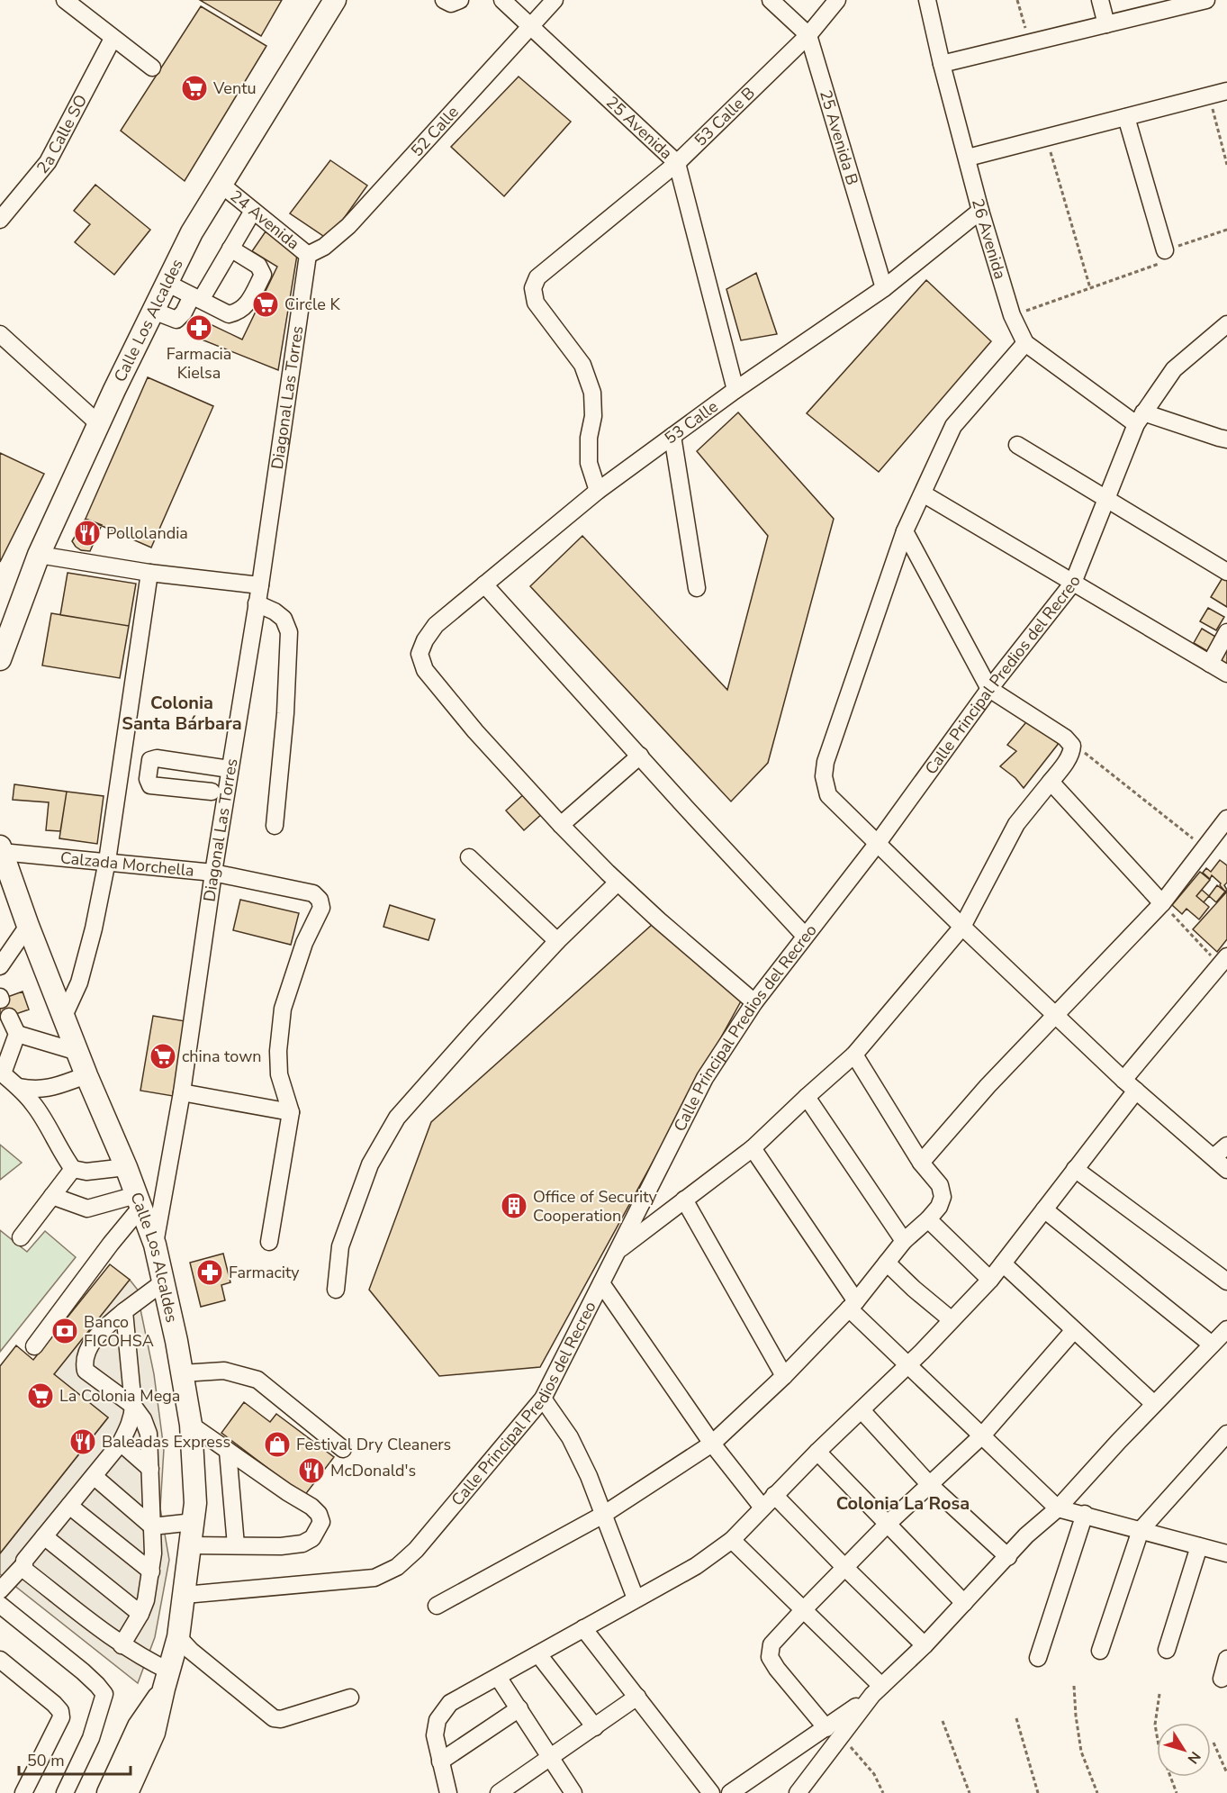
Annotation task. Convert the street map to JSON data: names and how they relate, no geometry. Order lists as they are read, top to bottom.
{
  "streets": {
    "main road": ["Calle Los Alcaldes"],
    "street": [
      "53 Calle B",
      "25 Avenida",
      "52 Calle",
      "2a Calle SO",
      "25 Avenida B",
      "24 Avenida",
      "26 Avenida",
      "Diagonal Las Torres",
      "53 Calle",
      "Calle Principal Predios del Recreo",
      "Calzada Morchella"
    ]
  },
  "crossings": [
    ["53 Calle B", "25 Avenida"],
    ["53 Calle B", "25 Avenida B"],
    ["53 Calle B", "53 Calle"],
    ["25 Avenida", "52 Calle"],
    ["25 Avenida", "53 Calle"],
    ["52 Calle", "24 Avenida"],
    ["52 Calle", "Diagonal Las Torres"],
    ["25 Avenida B", "53 Calle"],
    ["24 Avenida", "Calle Los Alcaldes"],
    ["24 Avenida", "Diagonal Las Torres"],
    ["26 Avenida", "53 Calle"],
    ["26 Avenida", "Calle Principal Predios del Recreo"],
    ["Calle Los Alcaldes", "Diagonal Las Torres"],
    ["Calle Los Alcaldes", "Calle Principal Predios del Recreo"],
    ["Calle Los Alcaldes", "Calzada Morchella"],
    ["Diagonal Las Torres", "Calzada Morchella"]
  ],
  "districts": ["Colonia Santa Bárbara", "Colonia La Rosa"],
  "places": {
    "supermarket": [
      "Ventu",
      "Circle K",
      "china town",
      "La Colonia Mega"
    ],
    "pharmacy": ["Farmacia Kielsa", "Farmacity"],
    "restaurant": ["Pollolandia", "Baleadas Express", "McDonald's"],
    "building": ["Office of Security Cooperation"],
    "bank": ["Banco FICOHSA"],
    "shop": ["Festival Dry Cleaners"]
  },
  "scale_bar": "50 m",
  "north": "bottom right"
}
